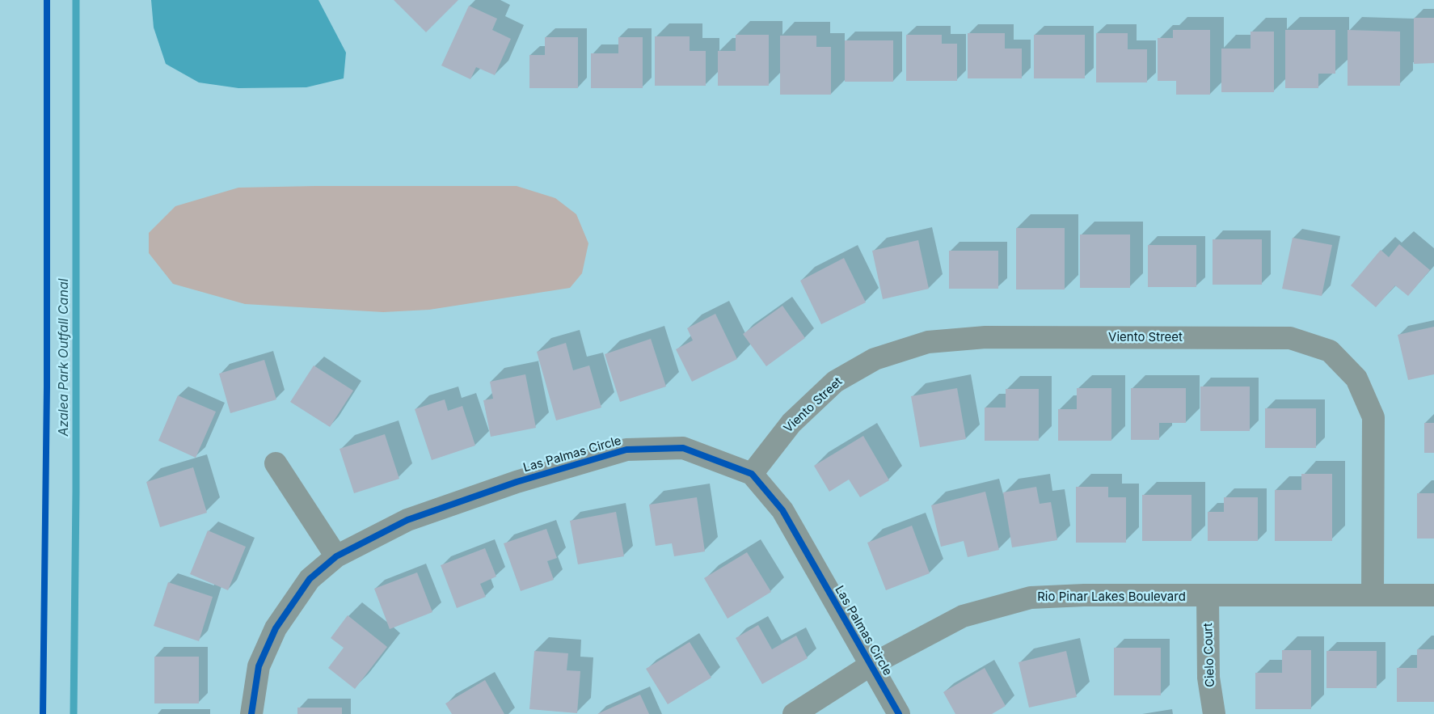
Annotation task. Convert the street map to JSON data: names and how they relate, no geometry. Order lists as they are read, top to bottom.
{
  "streets": {
    "street": [
      "Viento Street",
      "Las Palmas Circle",
      "Rio Pinar Lakes Boulevard",
      "Cielo Court"
    ]
  },
  "crossings": [
    ["Viento Street", "Las Palmas Circle"],
    ["Viento Street", "Rio Pinar Lakes Boulevard"],
    ["Las Palmas Circle", "Rio Pinar Lakes Boulevard"],
    ["Rio Pinar Lakes Boulevard", "Cielo Court"]
  ],
  "water": ["Azalea Park Outfall Canal"]
}
